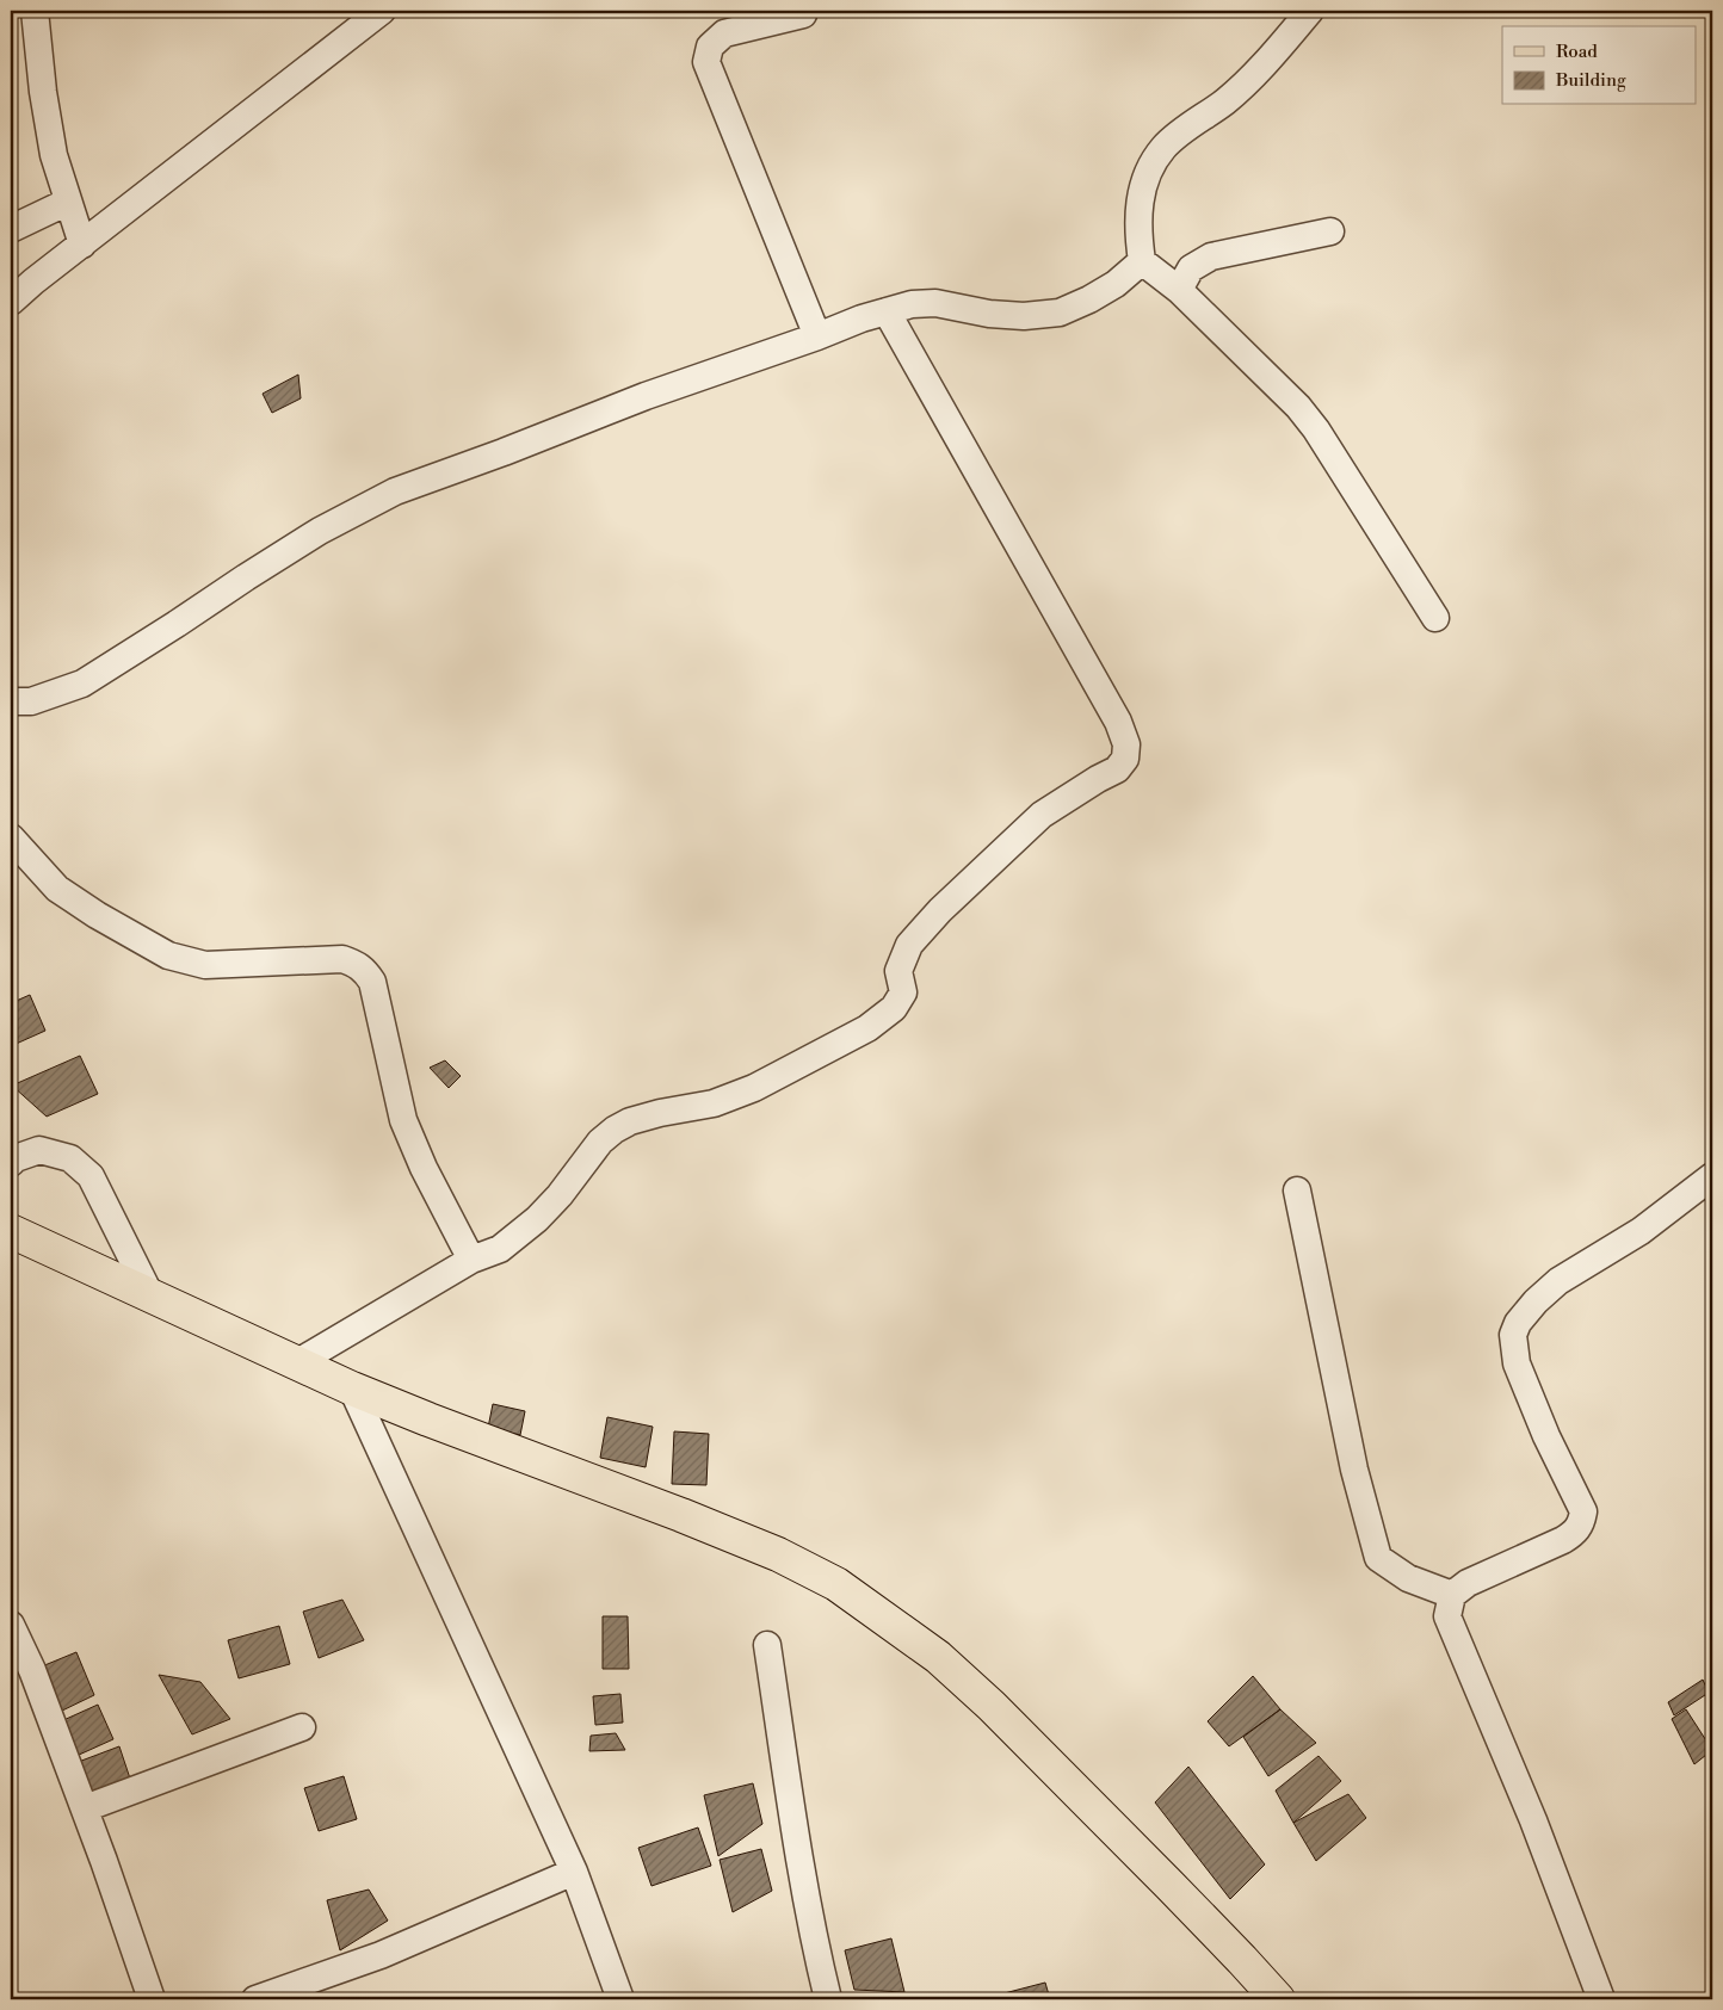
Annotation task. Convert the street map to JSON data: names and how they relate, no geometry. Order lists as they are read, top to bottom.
{
  "legend": ["Road", "Building"]
}
